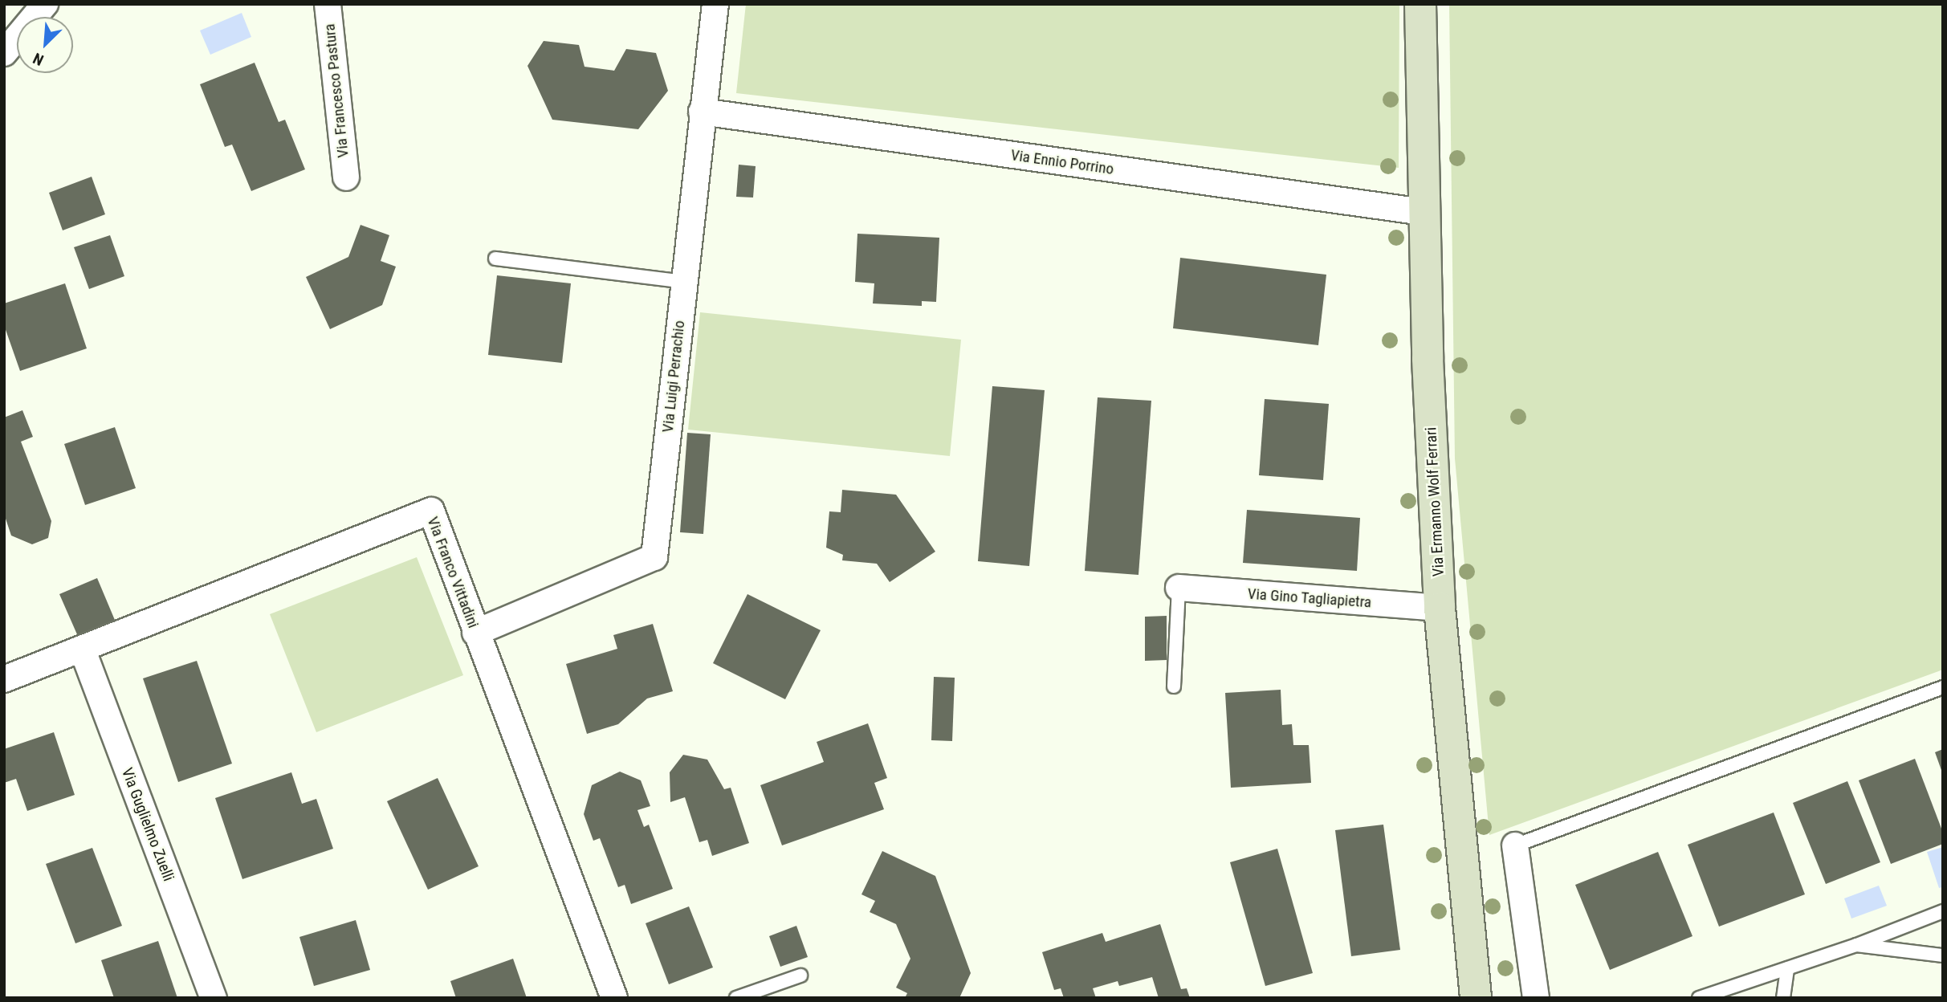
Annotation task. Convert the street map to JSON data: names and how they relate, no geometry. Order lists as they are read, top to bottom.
{
  "streets": {
    "street": [
      "Via Francesco Pastura",
      "Via Ennio Porrino",
      "Via Luigi Perrachio",
      "Via Ermanno Wolf Ferrari",
      "Via Franco Vittadini",
      "Via Gino Tagliapietra",
      "Via Guglielmo Zuelli"
    ]
  },
  "crossings": [
    ["Via Ennio Porrino", "Via Luigi Perrachio"],
    ["Via Ennio Porrino", "Via Ermanno Wolf Ferrari"],
    ["Via Luigi Perrachio", "Via Franco Vittadini"],
    ["Via Ermanno Wolf Ferrari", "Via Gino Tagliapietra"],
    ["Via Franco Vittadini", "Via Guglielmo Zuelli"]
  ],
  "north": "bottom left"
}
